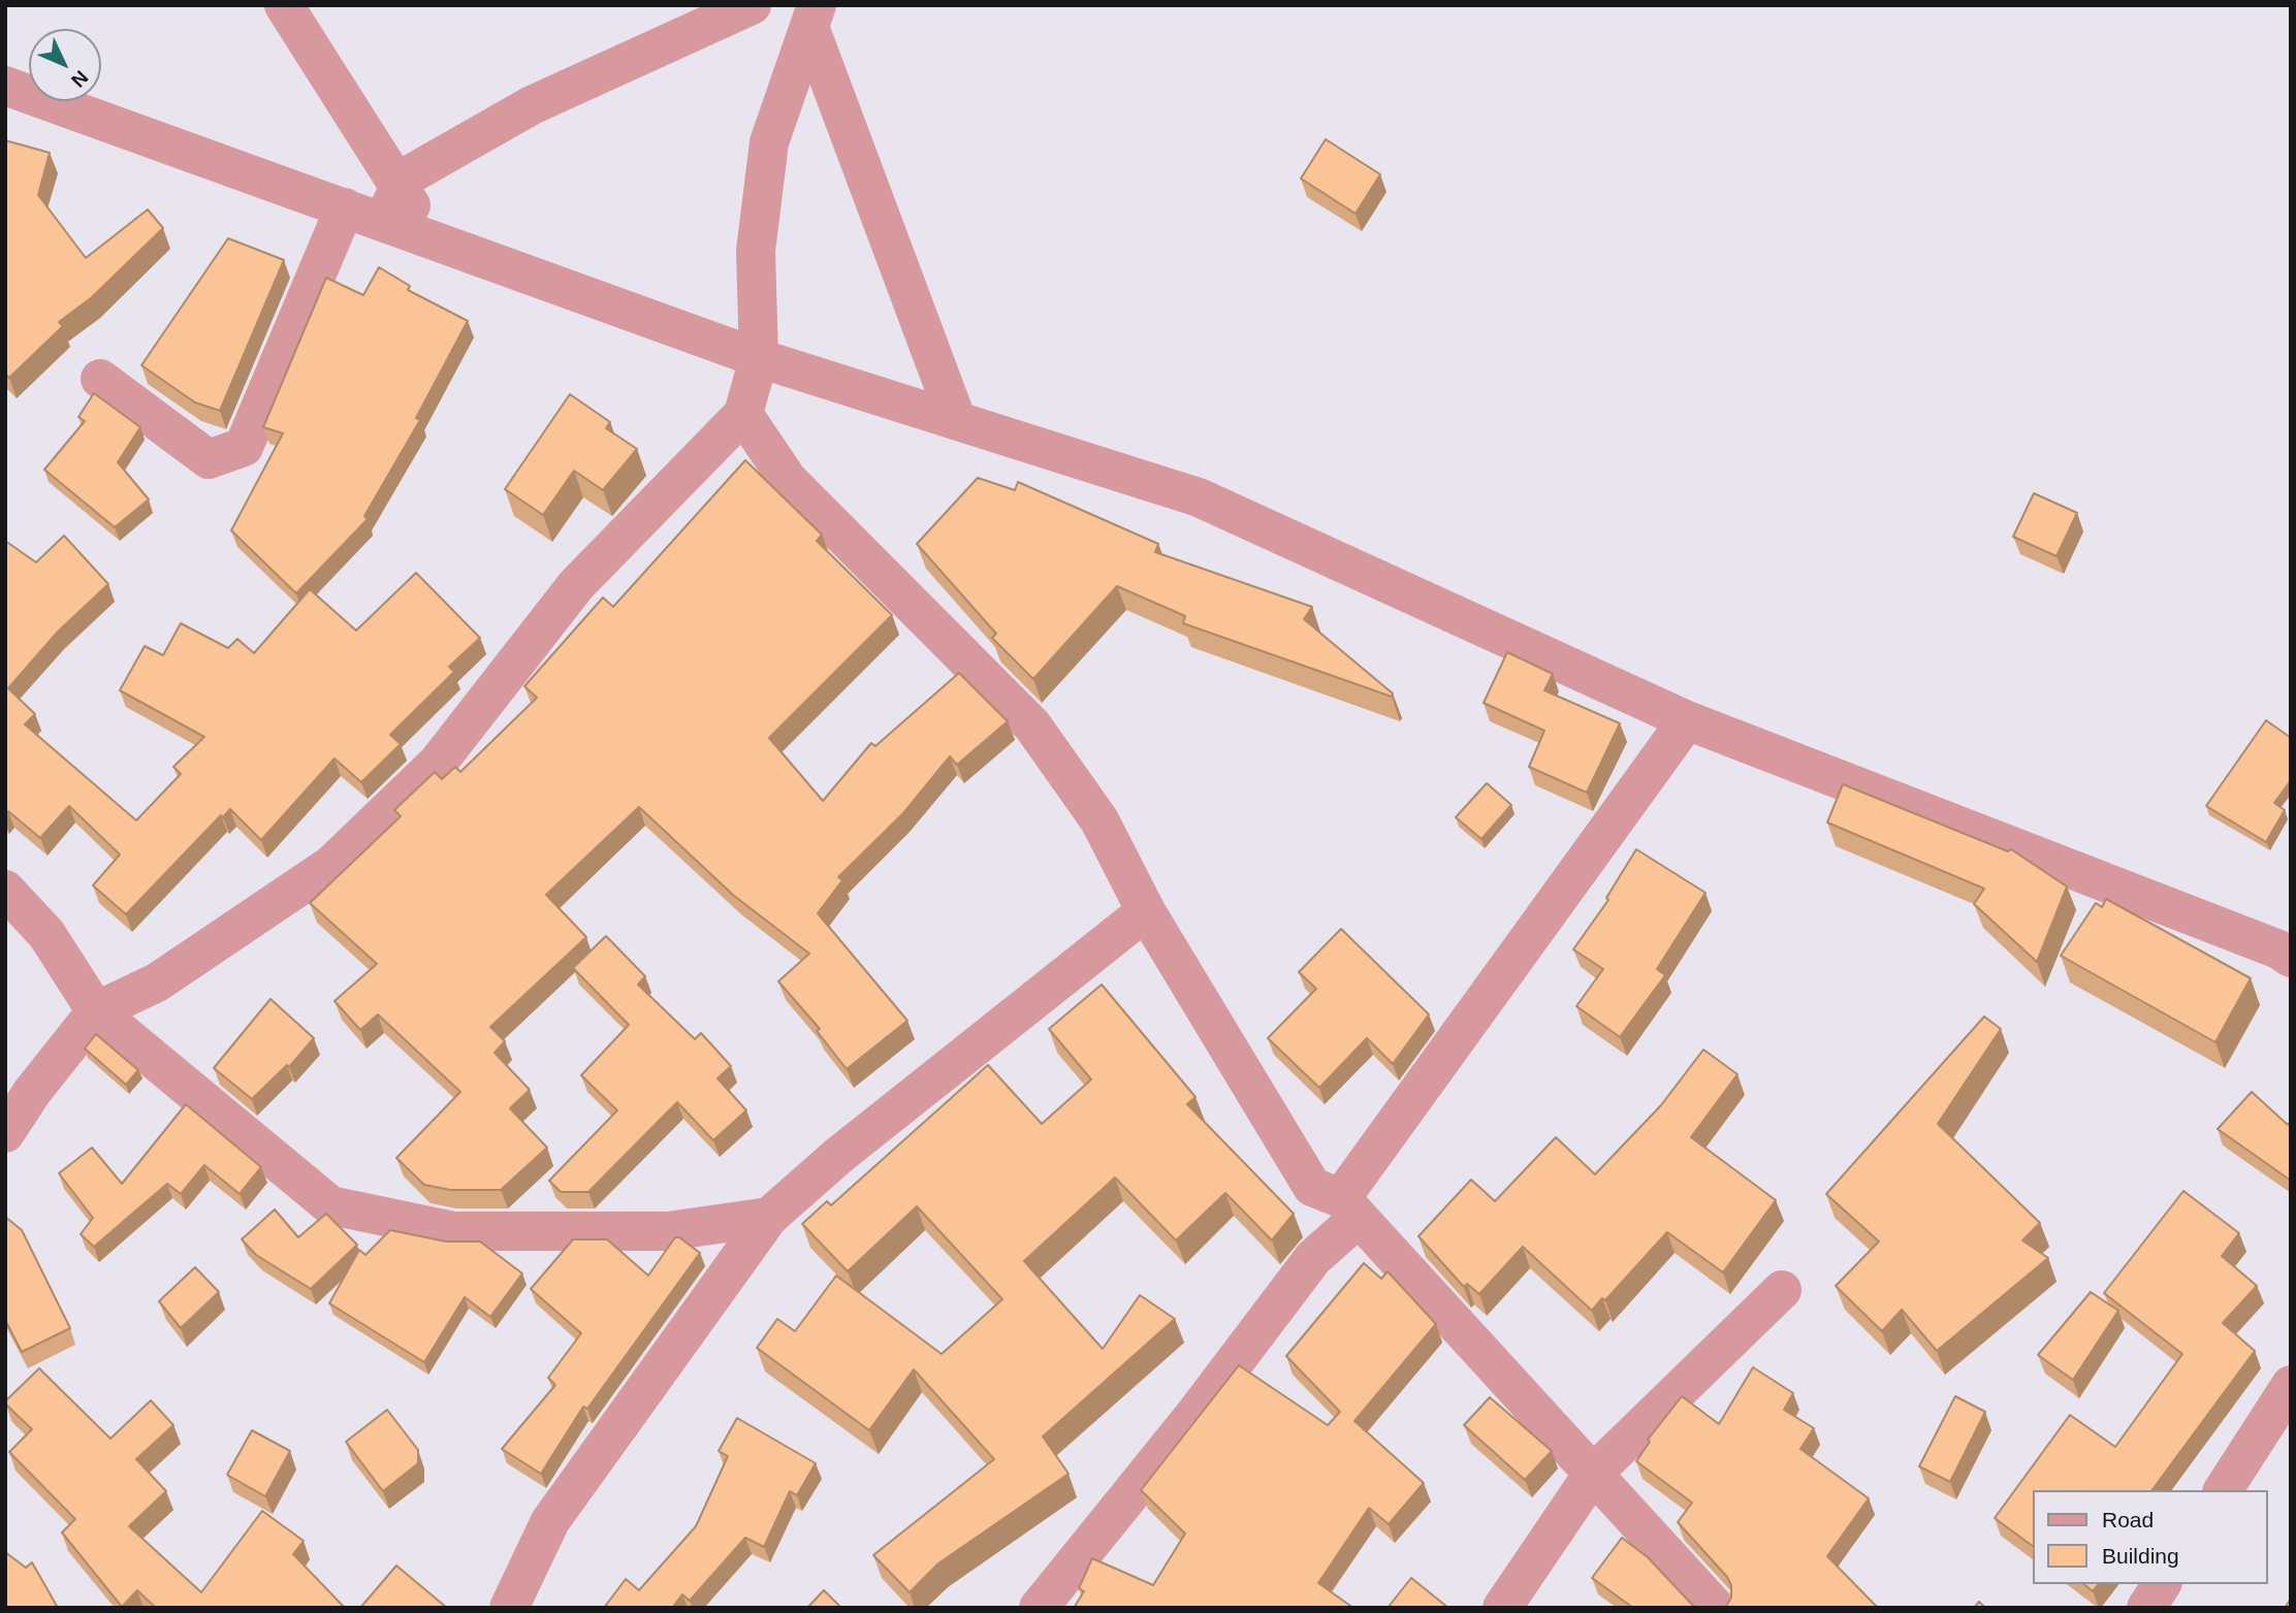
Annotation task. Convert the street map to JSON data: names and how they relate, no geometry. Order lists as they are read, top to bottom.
{
  "legend": ["Road", "Building"],
  "north": "bottom right"
}
